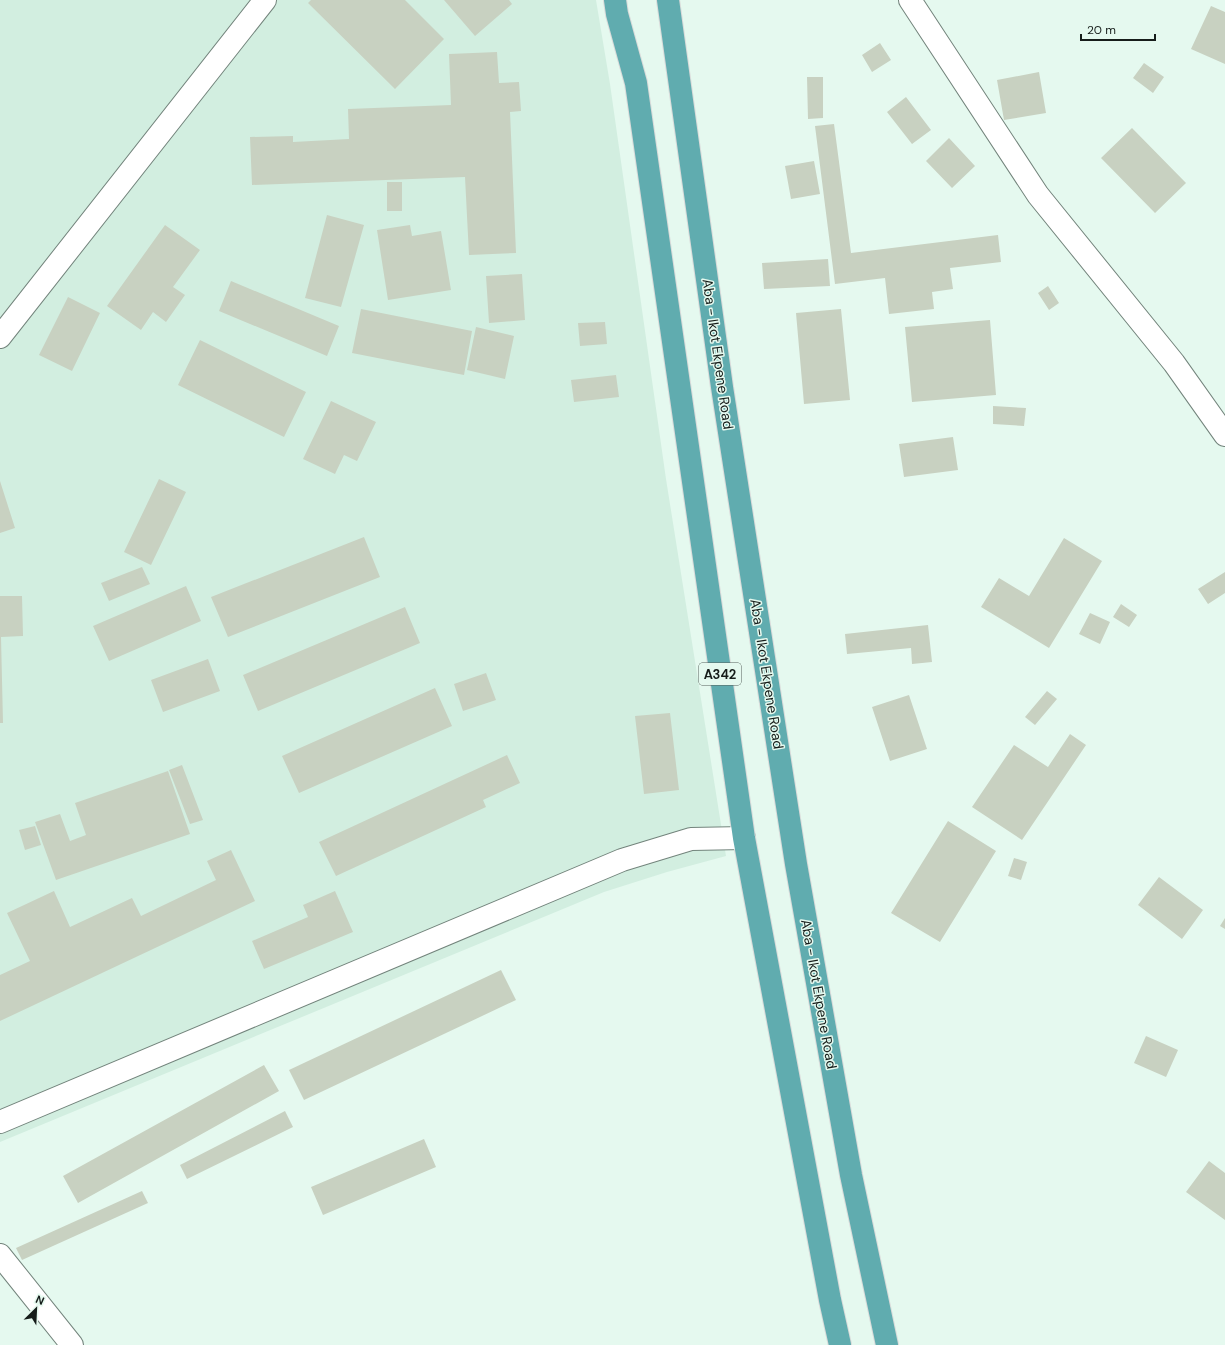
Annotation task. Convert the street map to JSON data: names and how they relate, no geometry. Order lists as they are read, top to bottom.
{
  "streets": {
    "highway": ["Aba - Ikot Ekpene Road", "A342"]
  },
  "scale_bar": "20 m",
  "north": "top right"
}
